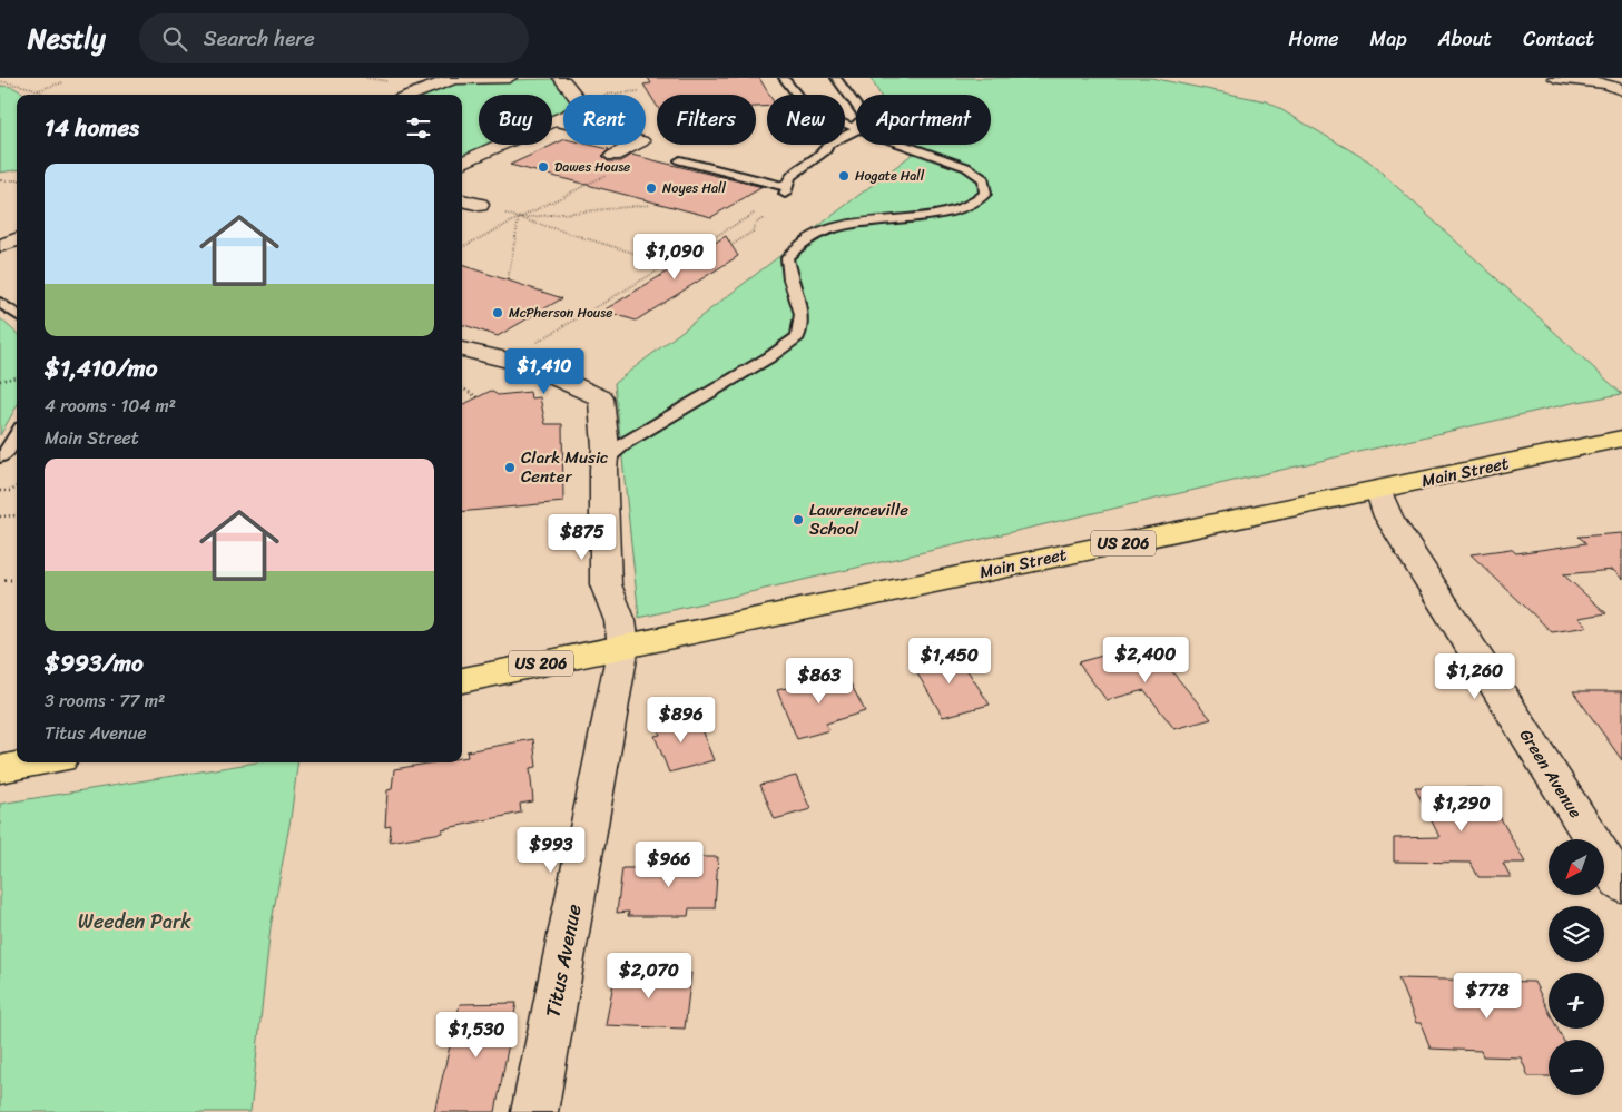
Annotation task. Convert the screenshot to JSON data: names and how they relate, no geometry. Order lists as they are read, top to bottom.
{
  "streets": {
    "highway": ["Main Street", "US 206"],
    "street": ["Green Avenue", "Titus Avenue"]
  },
  "crossings": [
    ["Main Street", "Green Avenue"],
    ["Main Street", "Titus Avenue"]
  ],
  "parks": ["Weeden Park"],
  "places": [
    "Dawes House",
    "Hogate Hall",
    "Noyes Hall",
    "McPherson House",
    "Clark Music Center",
    "Lawrenceville School"
  ],
  "north": "bottom left",
  "page": {
    "header": "Nestly",
    "search": "Search here",
    "nav": [
      "Home",
      "Map",
      "About",
      "Contact"
    ],
    "chip": [
      "Buy",
      "Rent",
      "Filters",
      "New",
      "Apartment"
    ],
    "heading": "14 homes",
    "list": [
      {
        "name": "$1,410/mo",
        "note": "4 rooms · 104 m² · Main Street"
      },
      {
        "name": "$993/mo",
        "note": "3 rooms · 77 m² · Titus Avenue"
      }
    ],
    "price": [
      "$1,090",
      "$1,410",
      "$875",
      "$2,400",
      "$1,450",
      "$1,260",
      "$863",
      "$896",
      "$1,290",
      "$993",
      "$966",
      "$2,070",
      "$778",
      "$1,530"
    ],
    "map_buttons": ["+", "−"]
  }
}
